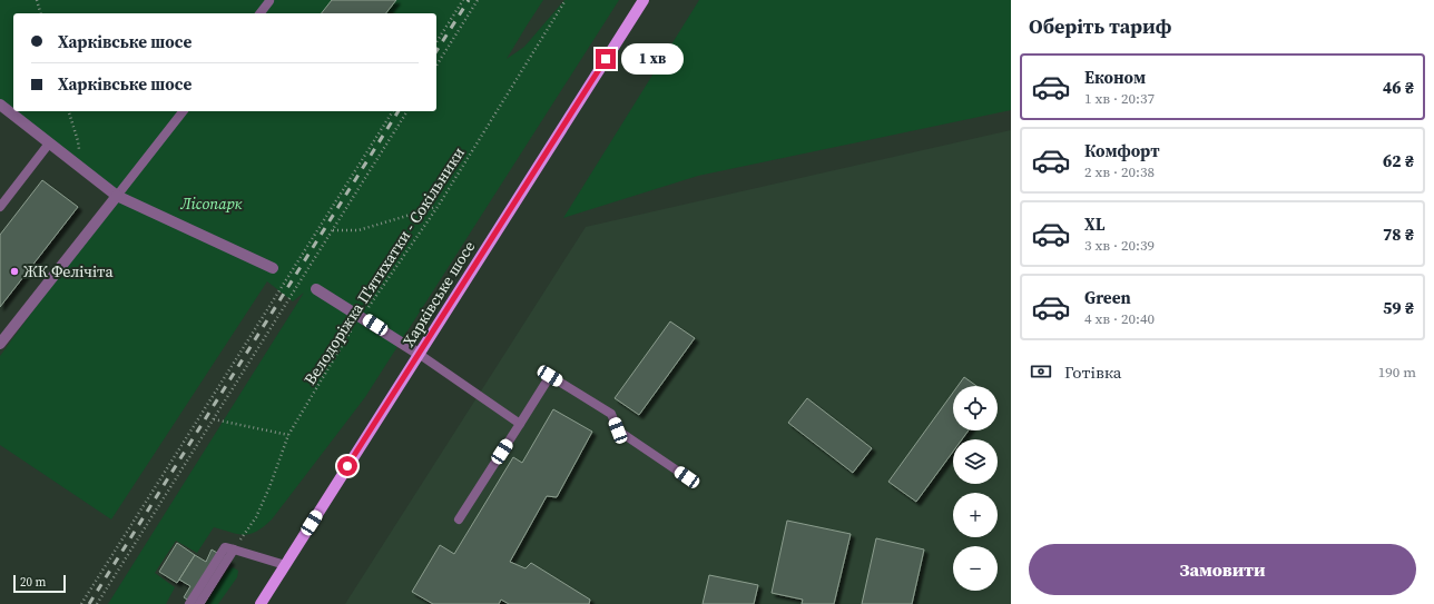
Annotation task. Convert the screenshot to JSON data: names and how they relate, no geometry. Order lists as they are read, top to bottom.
{
  "streets": {
    "main road": ["Харківське шосе"],
    "path": ["Велодоріжка П'ятихатки - Сокільники"]
  },
  "parks": ["Лісопарк"],
  "places": ["ЖК Фелічіта"],
  "scale_bar": "20 m",
  "page": {
    "heading": "Оберіть тариф",
    "banner": ["Харківське шосе", "Харківське шосе"],
    "bubble": "1 хв",
    "list": [
      {
        "name": "Економ",
        "note": "1 хв · 20:37",
        "value": "46 ₴"
      },
      {
        "name": "Комфорт",
        "note": "2 хв · 20:38",
        "value": "62 ₴"
      },
      {
        "name": "XL",
        "note": "3 хв · 20:39",
        "value": "78 ₴"
      },
      {
        "name": "Green",
        "note": "4 хв · 20:40",
        "value": "59 ₴"
      }
    ],
    "pay": ["Готівка", "190 m"],
    "map_buttons": ["+", "−"],
    "buttons": "Замовити",
    "scale": "20 m"
  }
}
